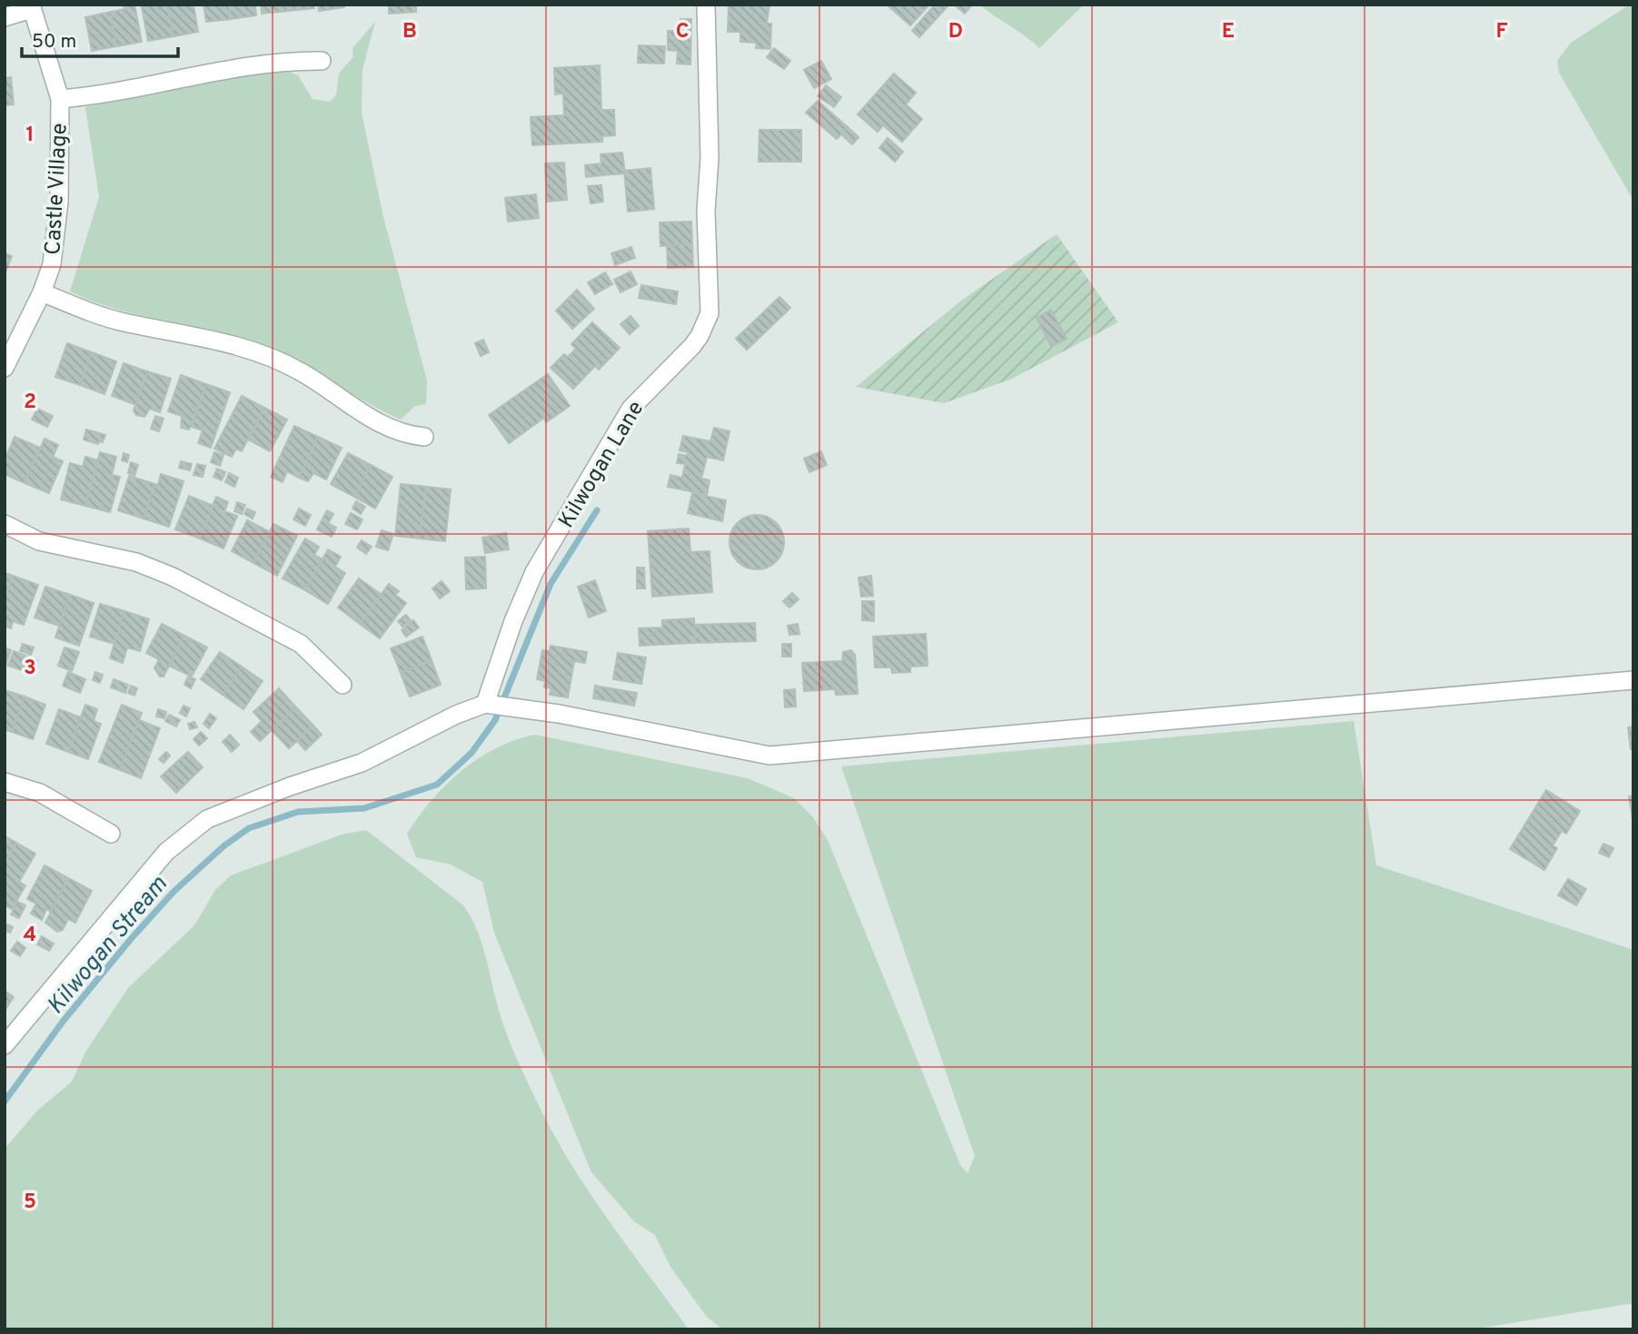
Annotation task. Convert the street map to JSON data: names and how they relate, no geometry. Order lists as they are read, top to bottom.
{
  "streets": {
    "street": ["Castle Village", "Kilwogan Lane"]
  },
  "water": ["Kilwogan Stream"],
  "scale_bar": "50 m",
  "grid": {
    "columns": [
      "B",
      "C",
      "D",
      "E",
      "F"
    ],
    "rows": [
      "1",
      "2",
      "3",
      "4",
      "5"
    ]
  }
}
